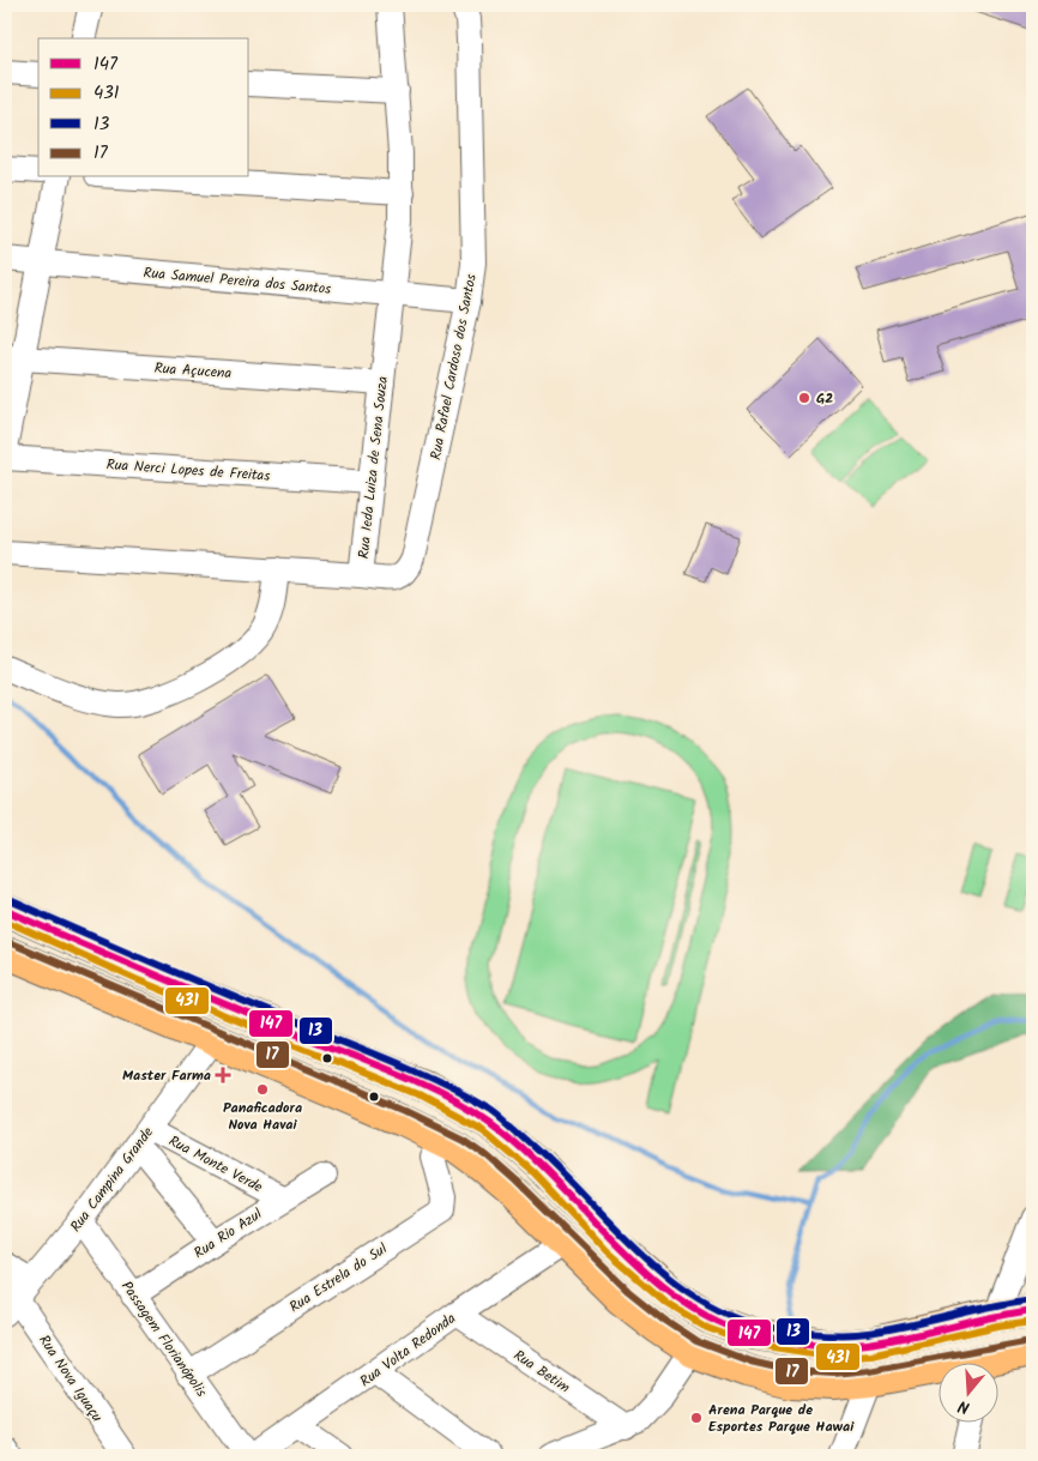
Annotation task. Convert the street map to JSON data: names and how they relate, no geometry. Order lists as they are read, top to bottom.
{
  "streets": {
    "street": [
      "Rua Samuel Pereira dos Santos",
      "Rua Rafael Cardoso dos Santos",
      "Rua Açucena",
      "Rua Ieda Luiza de Sena Souza",
      "Rua Nerci Lopes de Freitas",
      "Rua Monte Verde",
      "Rua Campina Grande",
      "Rua Rio Azul",
      "Rua Estrela do Sul",
      "Passagem Florianópolis",
      "Rua Volta Redonda",
      "Rua Betim",
      "Rua Nova Iguaçu"
    ]
  },
  "crossings": [
    ["Rua Samuel Pereira dos Santos", "Rua Rafael Cardoso dos Santos"],
    ["Rua Samuel Pereira dos Santos", "Rua Ieda Luiza de Sena Souza"],
    ["Rua Rafael Cardoso dos Santos", "Rua Ieda Luiza de Sena Souza"],
    ["Rua Açucena", "Rua Ieda Luiza de Sena Souza"],
    ["Rua Ieda Luiza de Sena Souza", "Rua Nerci Lopes de Freitas"],
    ["Rua Monte Verde", "Rua Campina Grande"],
    ["Rua Monte Verde", "Rua Rio Azul"],
    ["Rua Campina Grande", "Passagem Florianópolis"],
    ["Rua Campina Grande", "Rua Nova Iguaçu"],
    ["Rua Rio Azul", "Passagem Florianópolis"],
    ["Rua Estrela do Sul", "Passagem Florianópolis"],
    ["Rua Volta Redonda", "Rua Betim"]
  ],
  "places": {
    "other": ["G2", "Panaficadora Nova Havai", "Arena Parque de Esportes Parque Hawai"],
    "health": ["Master Farma"]
  },
  "lines": [
    "transit line 13",
    "transit line 147",
    "transit line 431",
    "transit line 17"
  ],
  "legend": [
    "147",
    "431",
    "13",
    "17"
  ],
  "north": "bottom"
}
